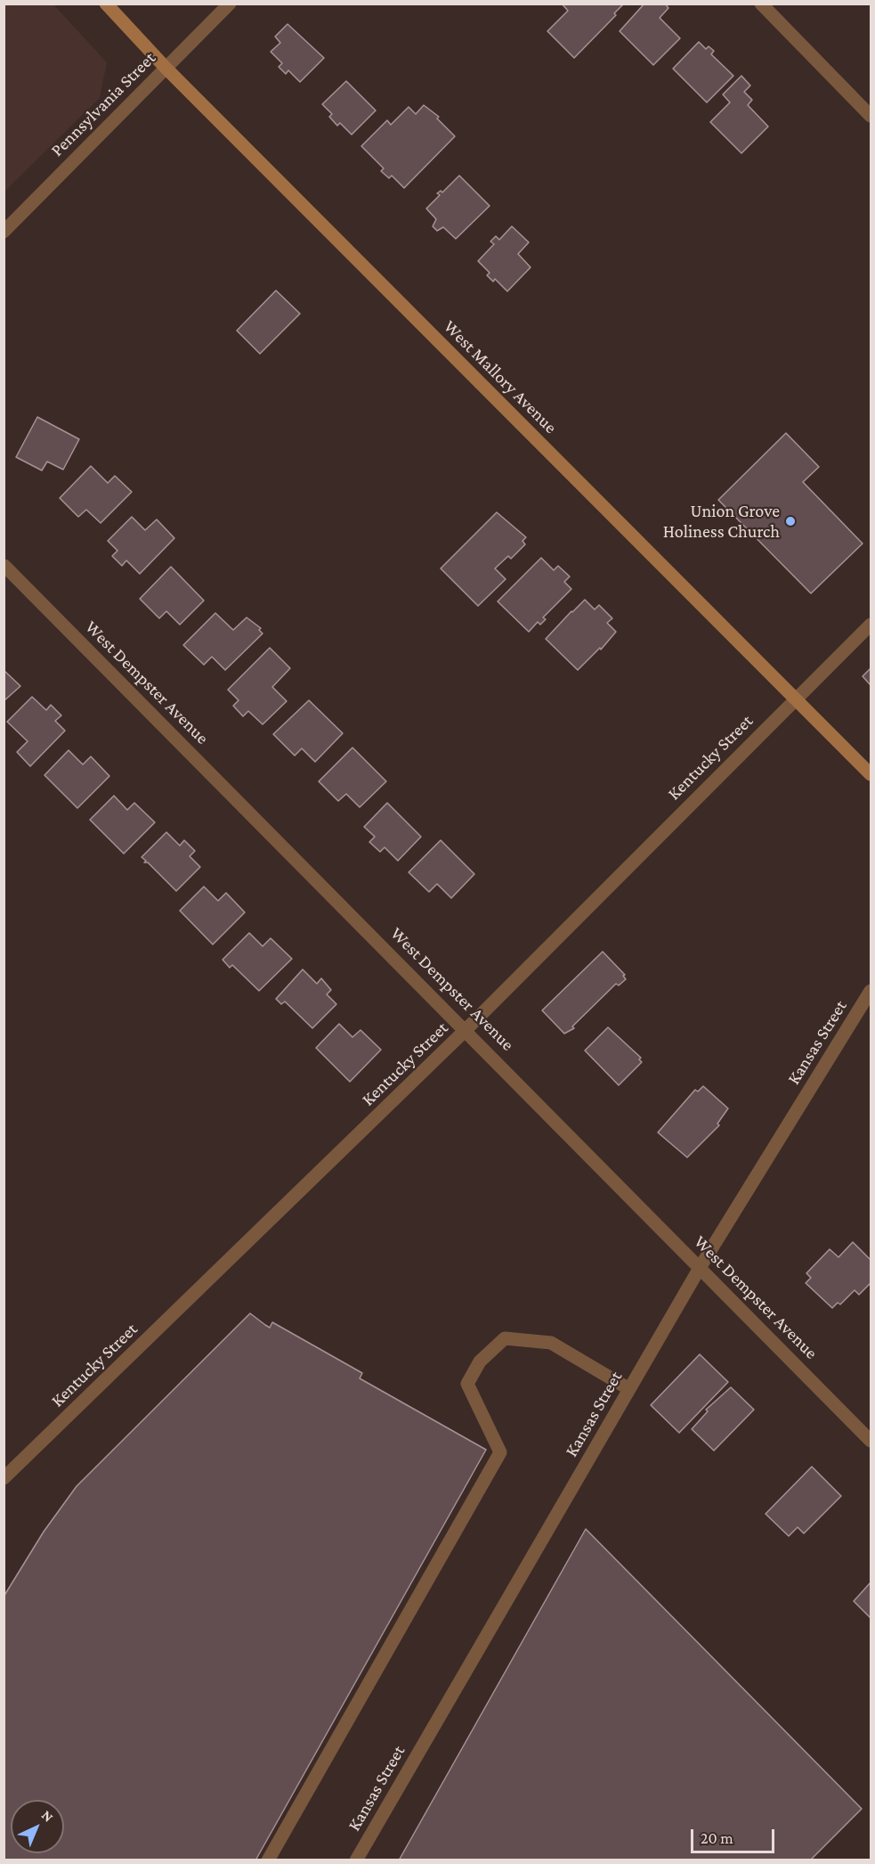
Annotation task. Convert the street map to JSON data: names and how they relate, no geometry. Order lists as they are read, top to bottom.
{
  "streets": {
    "main road": ["West Mallory Avenue"],
    "street": [
      "Pennsylvania Street",
      "West Dempster Avenue",
      "Kentucky Street",
      "Kansas Street"
    ]
  },
  "crossings": [
    ["Pennsylvania Street", "West Mallory Avenue"],
    ["West Mallory Avenue", "Kentucky Street"],
    ["West Dempster Avenue", "Kentucky Street"],
    ["West Dempster Avenue", "Kansas Street"]
  ],
  "places": ["Union Grove Holiness Church"],
  "scale_bar": "20 m",
  "north": "top right"
}
